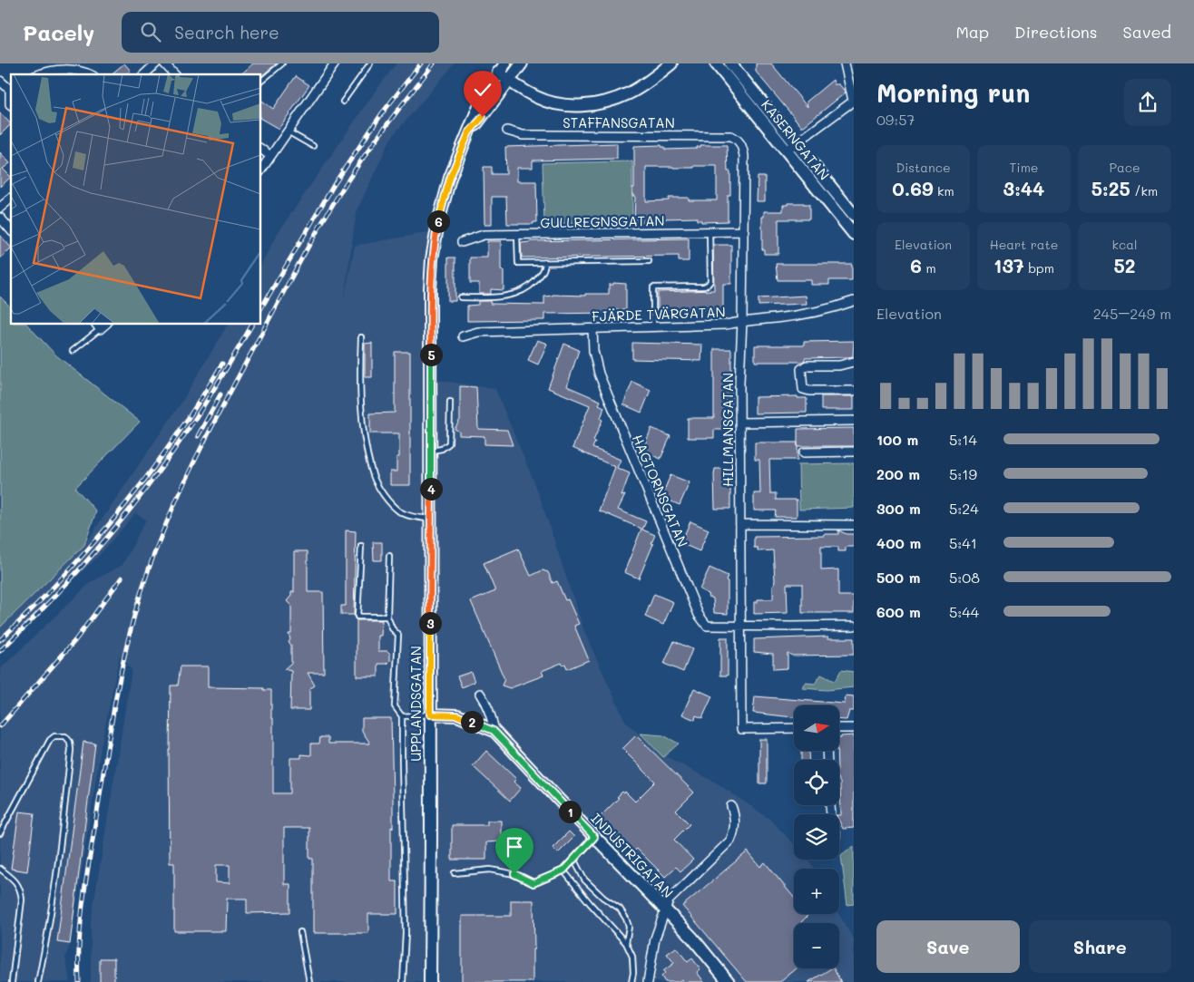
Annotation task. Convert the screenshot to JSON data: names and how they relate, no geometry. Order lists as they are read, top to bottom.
{
  "streets": {
    "main road": ["KASERNGATAN", "UPPLANDSGATAN", "INDUSTRIGATAN"],
    "street": [
      "STAFFANSGATAN",
      "GULLREGNSGATAN",
      "FJÄRDE TVÄRGATAN",
      "HILLMANSGATAN",
      "HAGTORNSGATAN"
    ]
  },
  "crossings": [
    ["STAFFANSGATAN", "HILLMANSGATAN"],
    ["GULLREGNSGATAN", "HILLMANSGATAN"],
    ["FJÄRDE TVÄRGATAN", "HILLMANSGATAN"],
    ["FJÄRDE TVÄRGATAN", "HAGTORNSGATAN"],
    ["HILLMANSGATAN", "HAGTORNSGATAN"],
    ["UPPLANDSGATAN", "INDUSTRIGATAN"]
  ],
  "north": "right",
  "page": {
    "header": "Pacely",
    "search": "Search here",
    "nav": ["Map", "Directions", "Saved"],
    "heading": ["Morning run", "09:57"],
    "stats": [
      ["Distance", "0.69 km"],
      ["Time", "3:44"],
      ["Pace", "5:25 /km"],
      ["Elevation", "6 m"],
      ["Heart rate", "137 bpm"],
      ["kcal", "52"]
    ],
    "pins": [
      "6",
      "5",
      "4",
      "3",
      "2",
      "1"
    ],
    "chart": ["Elevation", "245–249 m"],
    "list": [
      {
        "name": "100 m",
        "note": "5:14"
      },
      {
        "name": "200 m",
        "note": "5:19"
      },
      {
        "name": "300 m",
        "note": "5:24"
      },
      {
        "name": "400 m",
        "note": "5:41"
      },
      {
        "name": "500 m",
        "note": "5:08"
      },
      {
        "name": "600 m",
        "note": "5:44"
      }
    ],
    "map_buttons": ["+", "−"],
    "buttons": ["Save", "Share"]
  }
}
